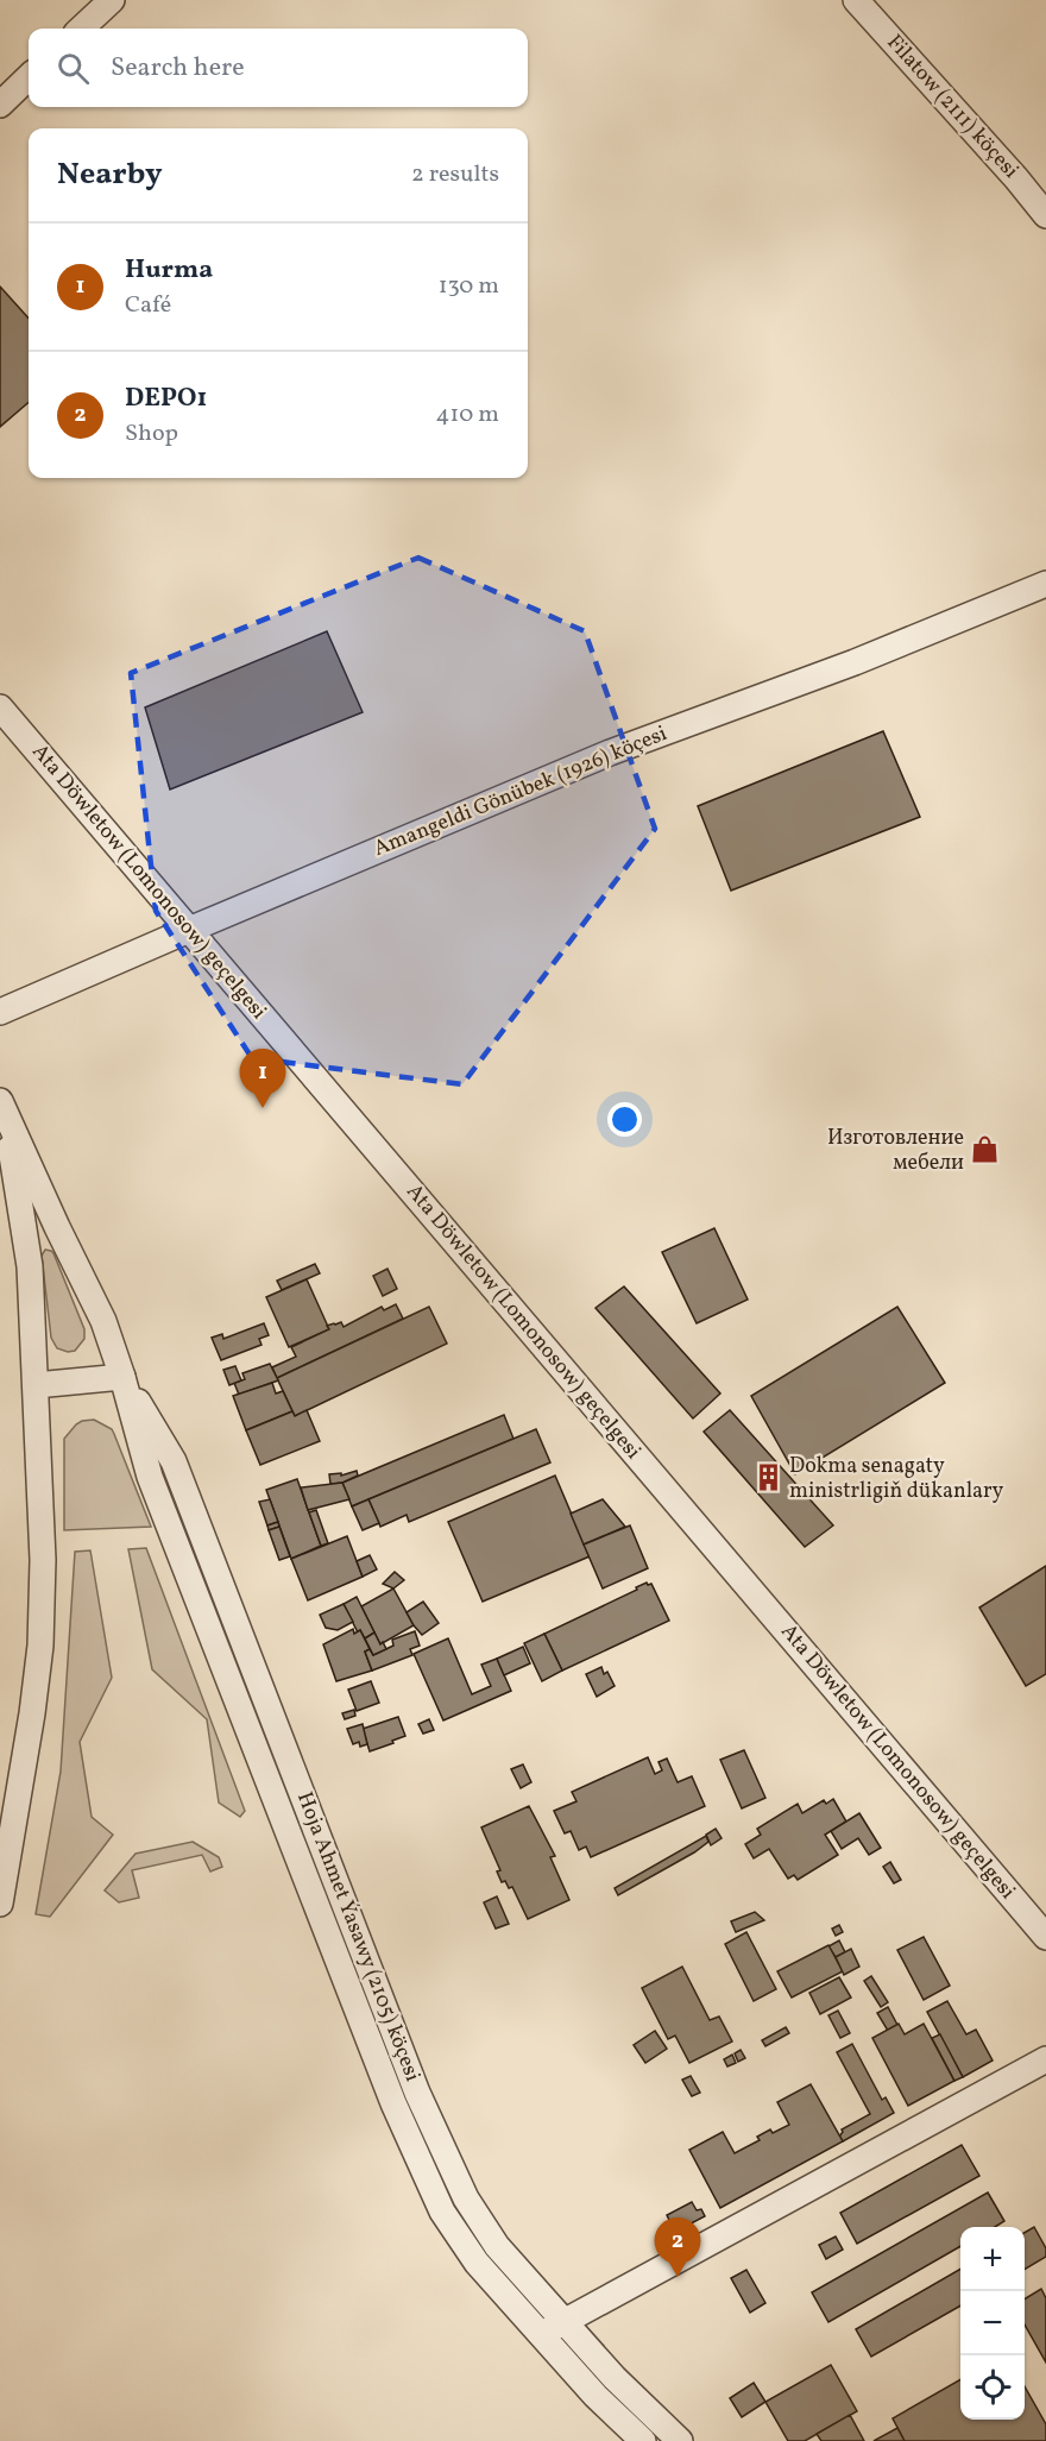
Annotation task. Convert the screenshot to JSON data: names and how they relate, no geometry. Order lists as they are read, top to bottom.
{
  "streets": {
    "street": [
      "Filatow (2111) köçesi",
      "Amangeldi Gönübek (1926) köçesi",
      "Ata Döwletow (Lomonosow) geçelgesi",
      "Hoja Ahmet Ýasawy (2105) köçesi"
    ]
  },
  "crossings": [
    ["Amangeldi Gönübek (1926) köçesi", "Ata Döwletow (Lomonosow) geçelgesi"]
  ],
  "places": {
    "shop": ["Изготовление мебели"],
    "building": ["Dokma senagaty ministrligiň dükanlary"]
  },
  "page": {
    "search": "Search here",
    "heading": ["Nearby", "2 results"],
    "list": [
      {
        "mark": "1",
        "name": "Hurma",
        "note": "Café",
        "value": "130 m"
      },
      {
        "mark": "2",
        "name": "DEPO1",
        "note": "Shop",
        "value": "410 m"
      }
    ],
    "pins": ["1", "2"],
    "map_buttons": ["+", "−"]
  }
}
